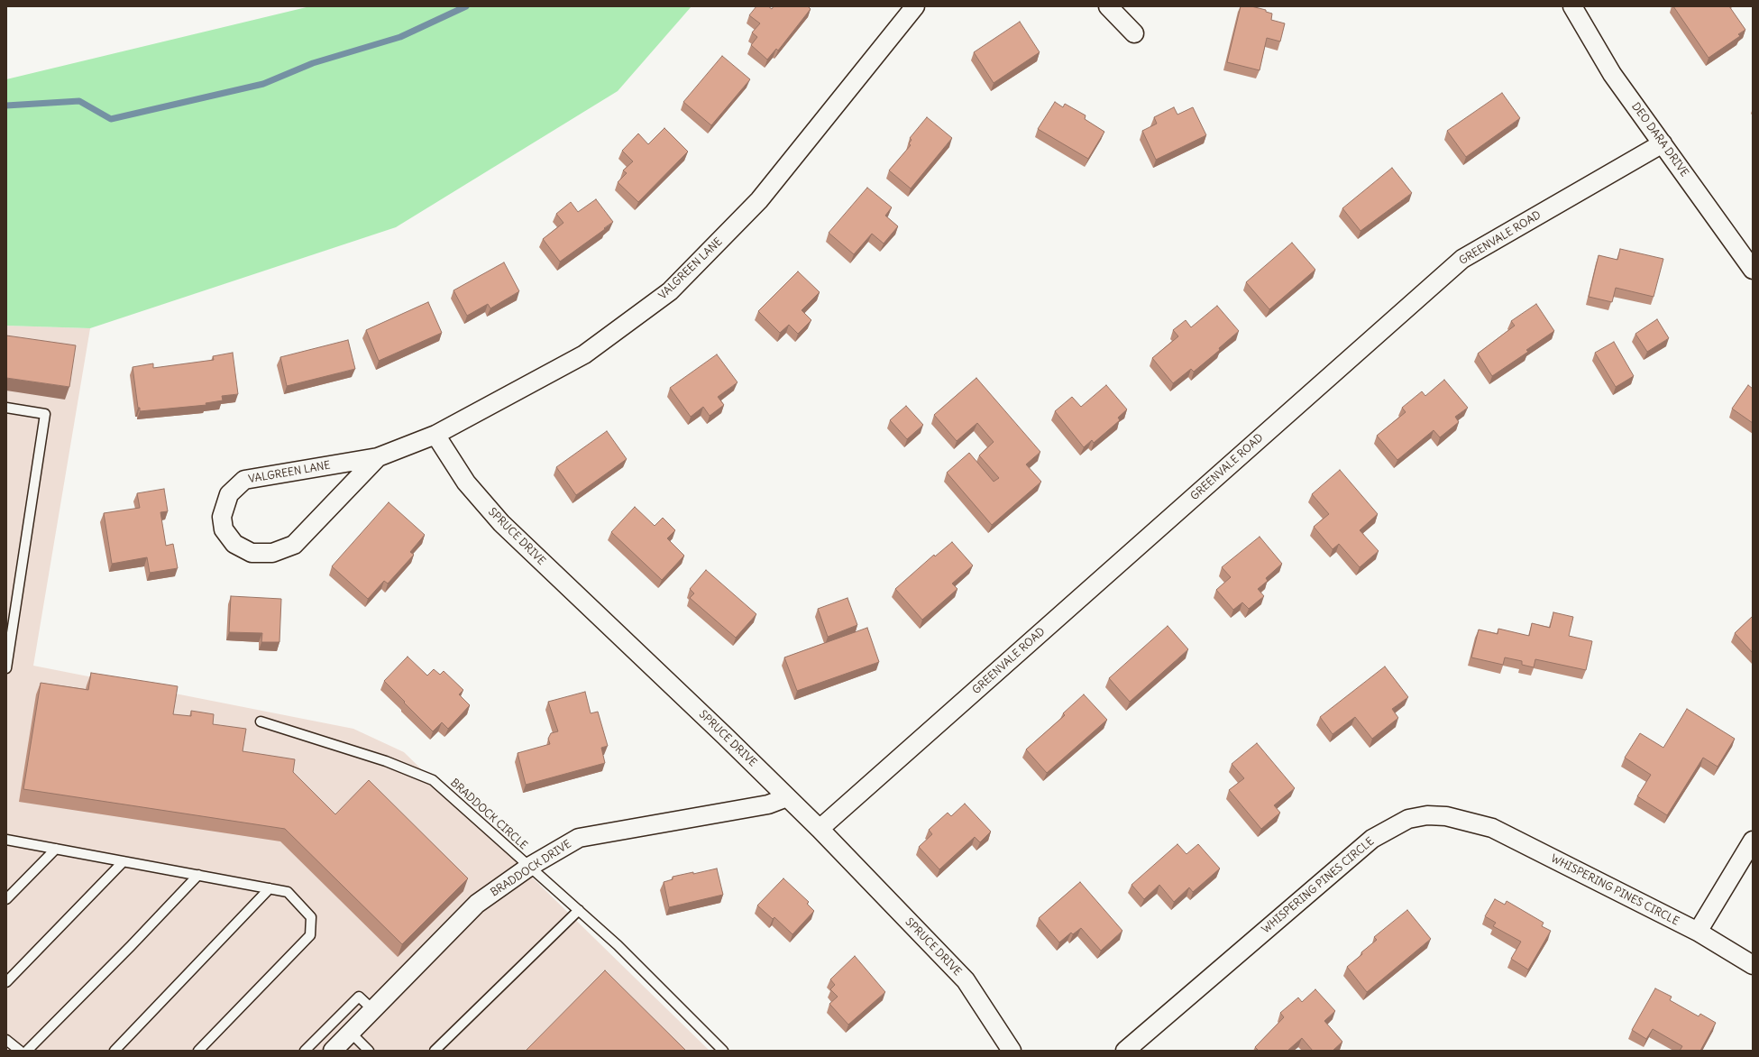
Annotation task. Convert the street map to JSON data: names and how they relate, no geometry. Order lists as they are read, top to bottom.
{
  "streets": {
    "street": [
      "DEO DARA DRIVE",
      "GREENVALE ROAD",
      "VALGREEN LANE",
      "SPRUCE DRIVE",
      "BRADDOCK DRIVE",
      "WHISPERING PINES CIRCLE"
    ],
    "lane": ["BRADDOCK CIRCLE"]
  },
  "crossings": [
    ["DEO DARA DRIVE", "GREENVALE ROAD"],
    ["GREENVALE ROAD", "SPRUCE DRIVE"],
    ["VALGREEN LANE", "SPRUCE DRIVE"],
    ["SPRUCE DRIVE", "BRADDOCK DRIVE"],
    ["BRADDOCK CIRCLE", "BRADDOCK DRIVE"]
  ]
}
